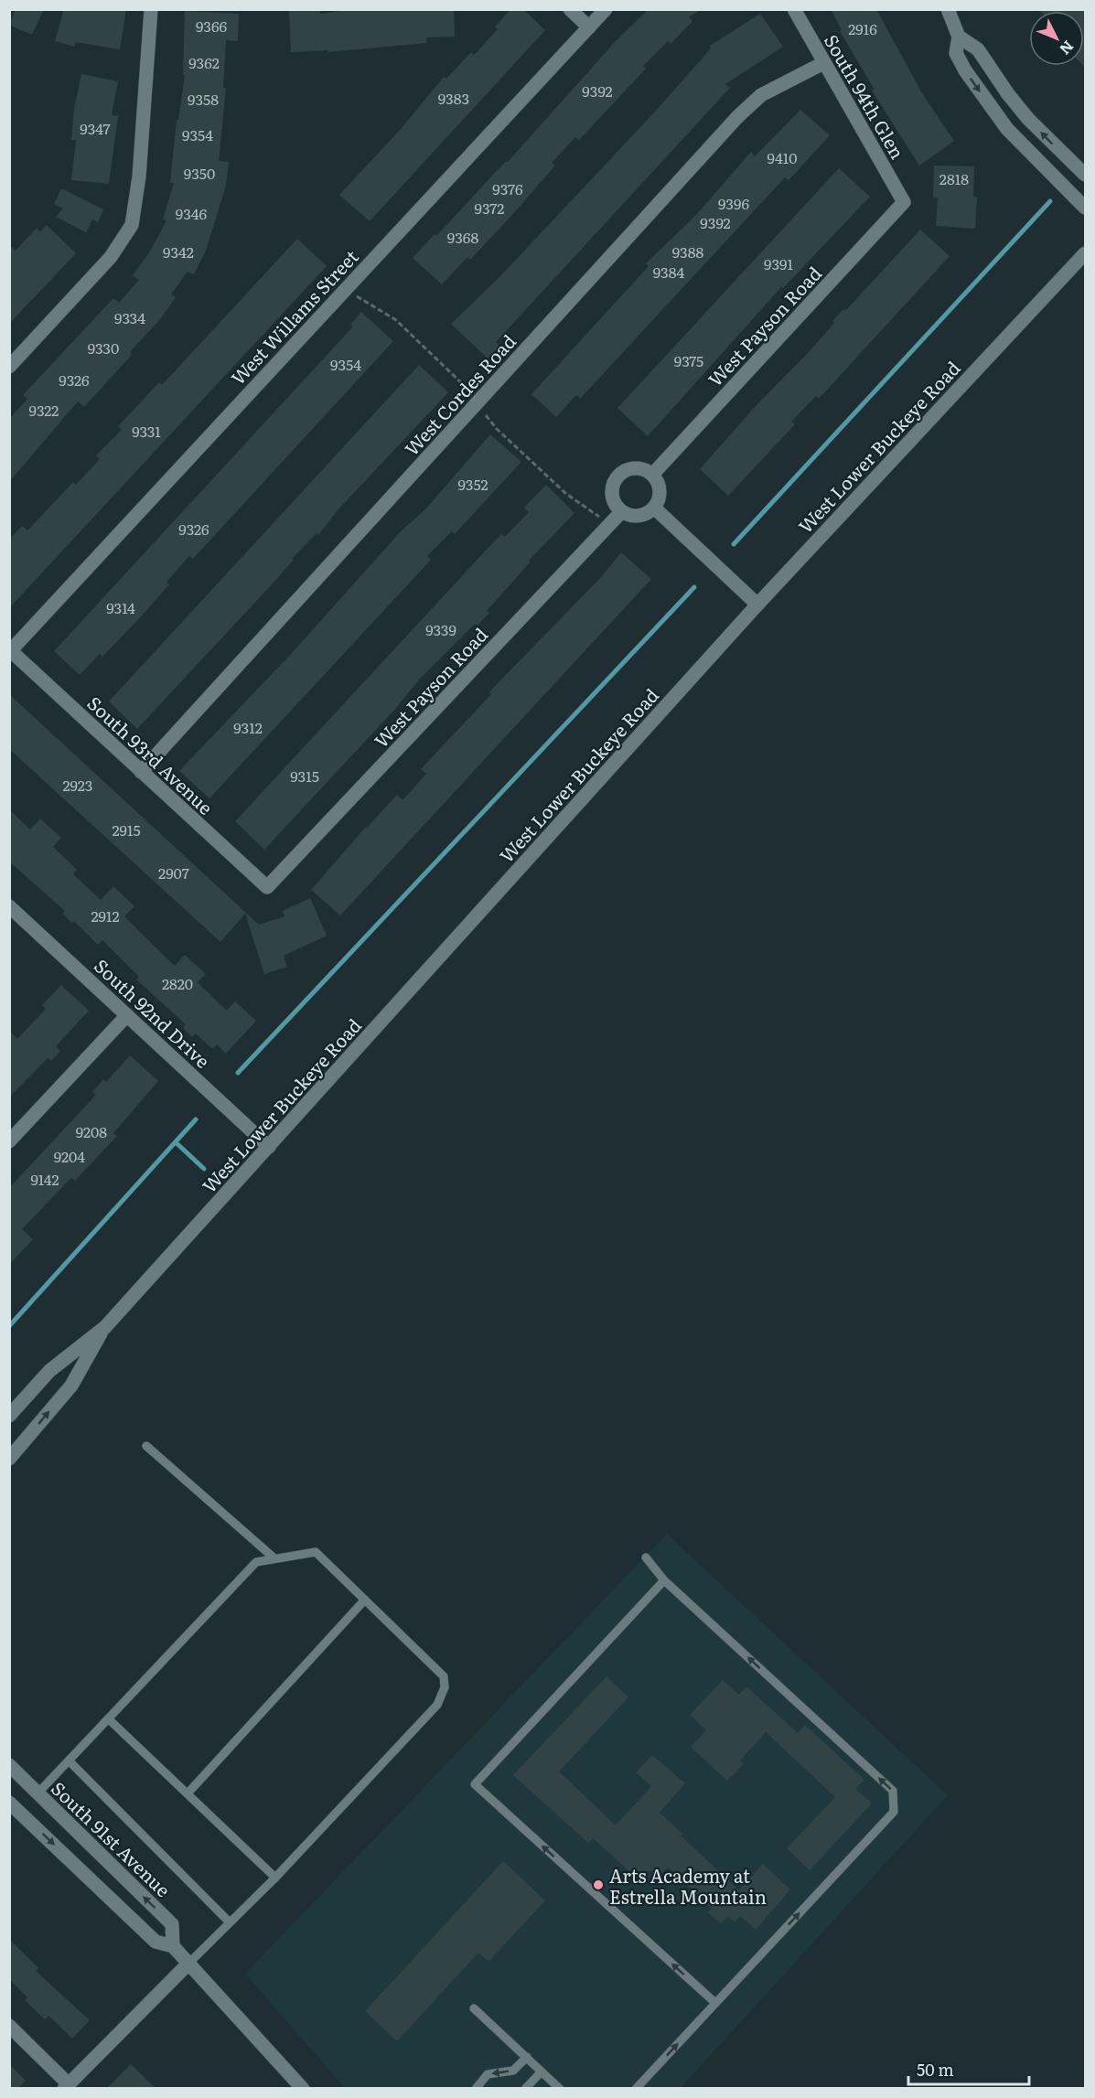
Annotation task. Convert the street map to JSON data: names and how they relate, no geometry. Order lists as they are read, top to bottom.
{
  "streets": {
    "street": [
      "South 94th Glen",
      "West Willams Street",
      "West Payson Road",
      "West Cordes Road",
      "West Lower Buckeye Road",
      "South 93rd Avenue",
      "South 92nd Drive",
      "South 91st Avenue"
    ]
  },
  "crossings": [
    ["South 94th Glen", "West Payson Road"],
    ["South 94th Glen", "West Cordes Road"],
    ["West Willams Street", "South 93rd Avenue"],
    ["West Payson Road", "South 93rd Avenue"],
    ["West Cordes Road", "South 93rd Avenue"],
    ["West Lower Buckeye Road", "South 92nd Drive"]
  ],
  "places": ["Arts Academy at Estrella Mountain"],
  "house_numbers": [
    "9366",
    "2916",
    "9362",
    "9392",
    "9383",
    "9358",
    "9347",
    "9354",
    "9410",
    "9350",
    "2818",
    "9376",
    "9396",
    "9372",
    "9346",
    "9392",
    "9368",
    "9342",
    "9388",
    "9391",
    "9384",
    "9334",
    "9330",
    "9375",
    "9354",
    "9326",
    "9322",
    "9331",
    "9352",
    "9326",
    "9314",
    "9339",
    "9312",
    "9315",
    "2923",
    "2915",
    "2907",
    "2912",
    "2820",
    "9208",
    "9204",
    "9142"
  ],
  "scale_bar": "50 m",
  "north": "bottom right"
}
